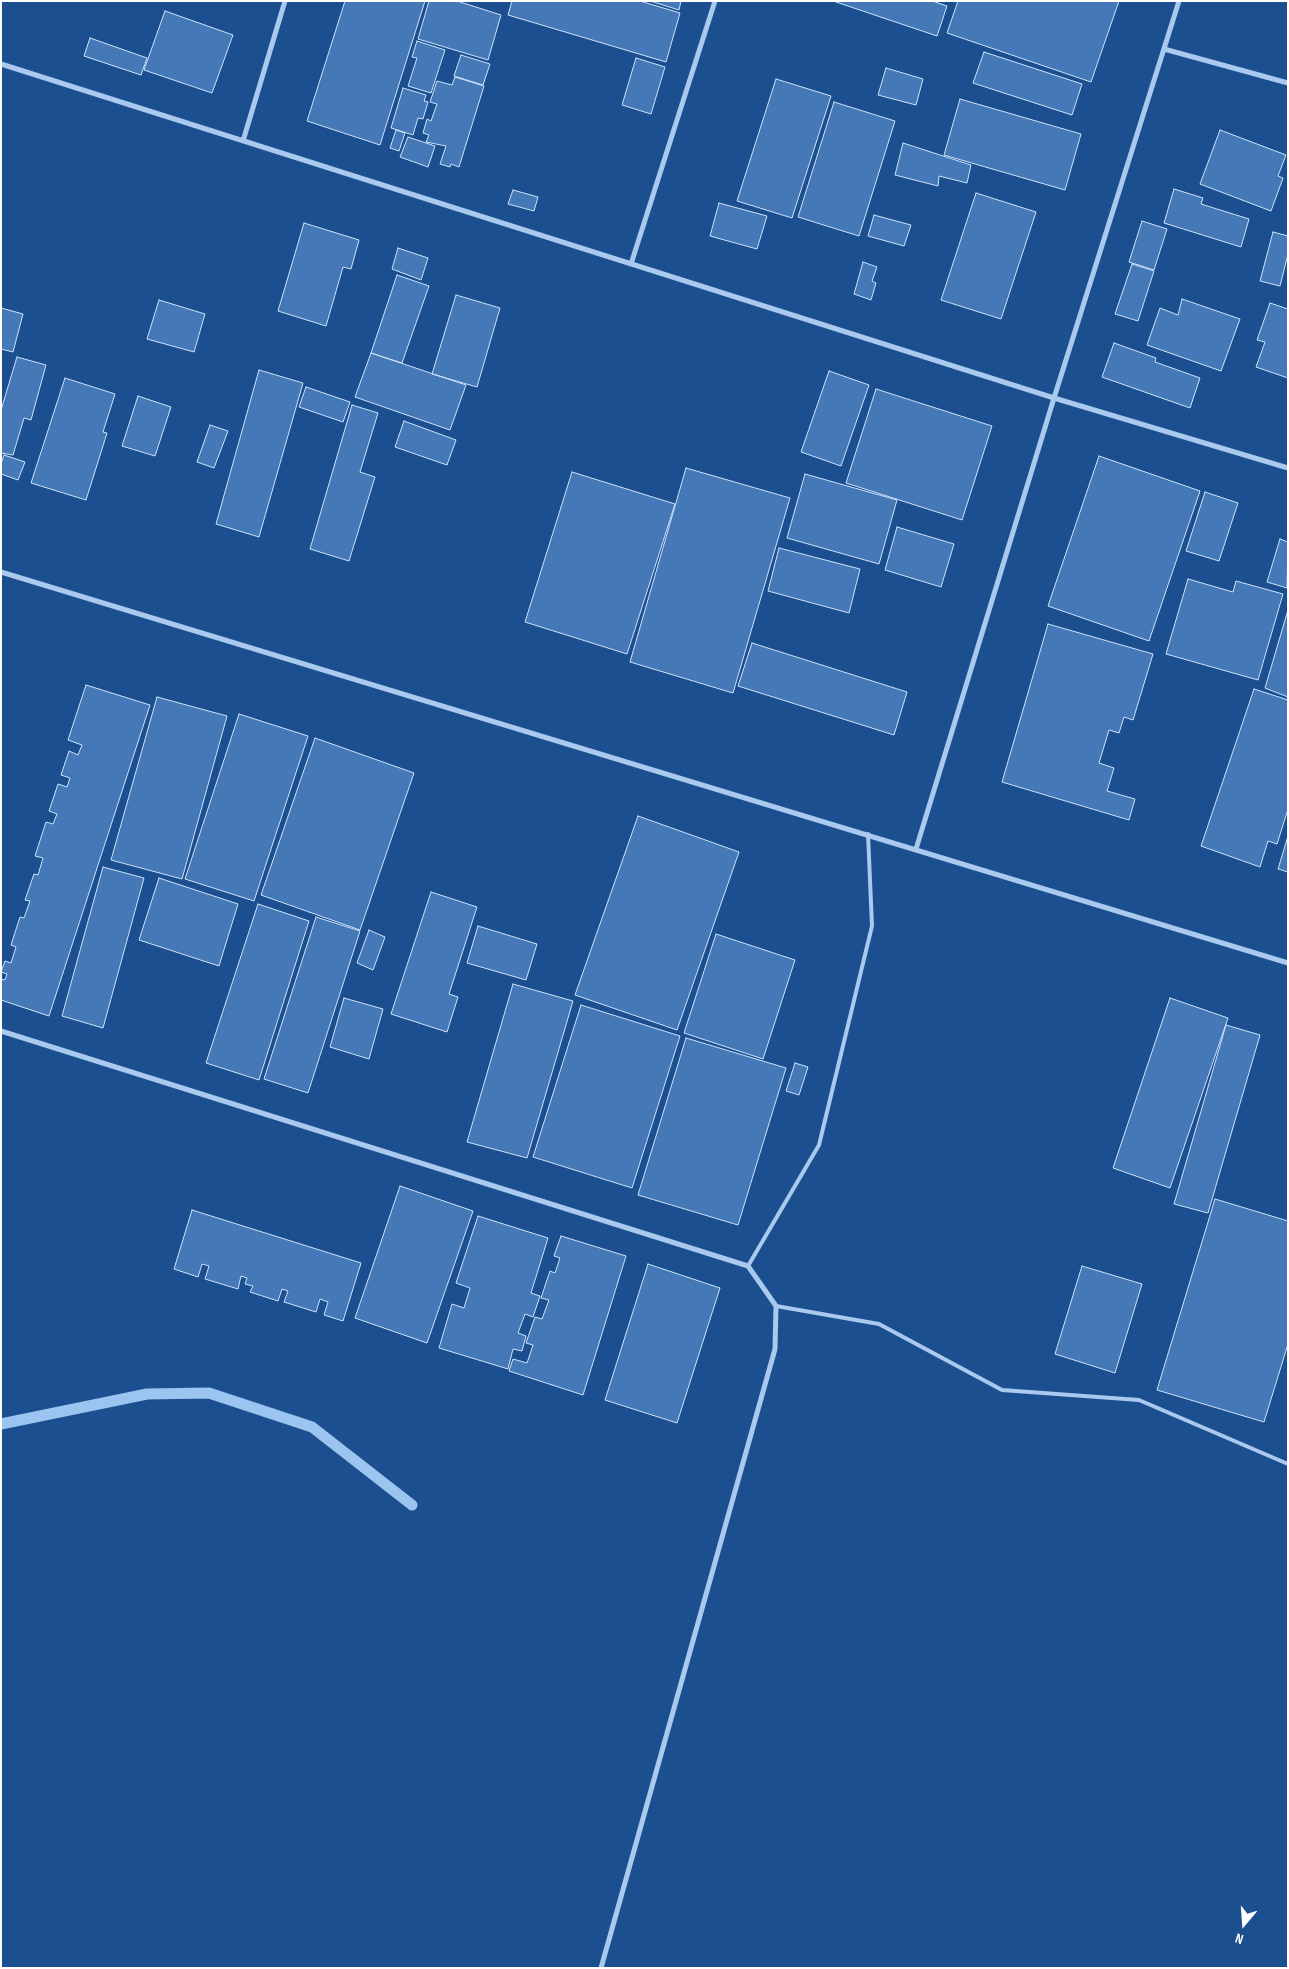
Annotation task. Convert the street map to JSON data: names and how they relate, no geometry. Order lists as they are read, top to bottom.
{
  "north": "bottom"
}
